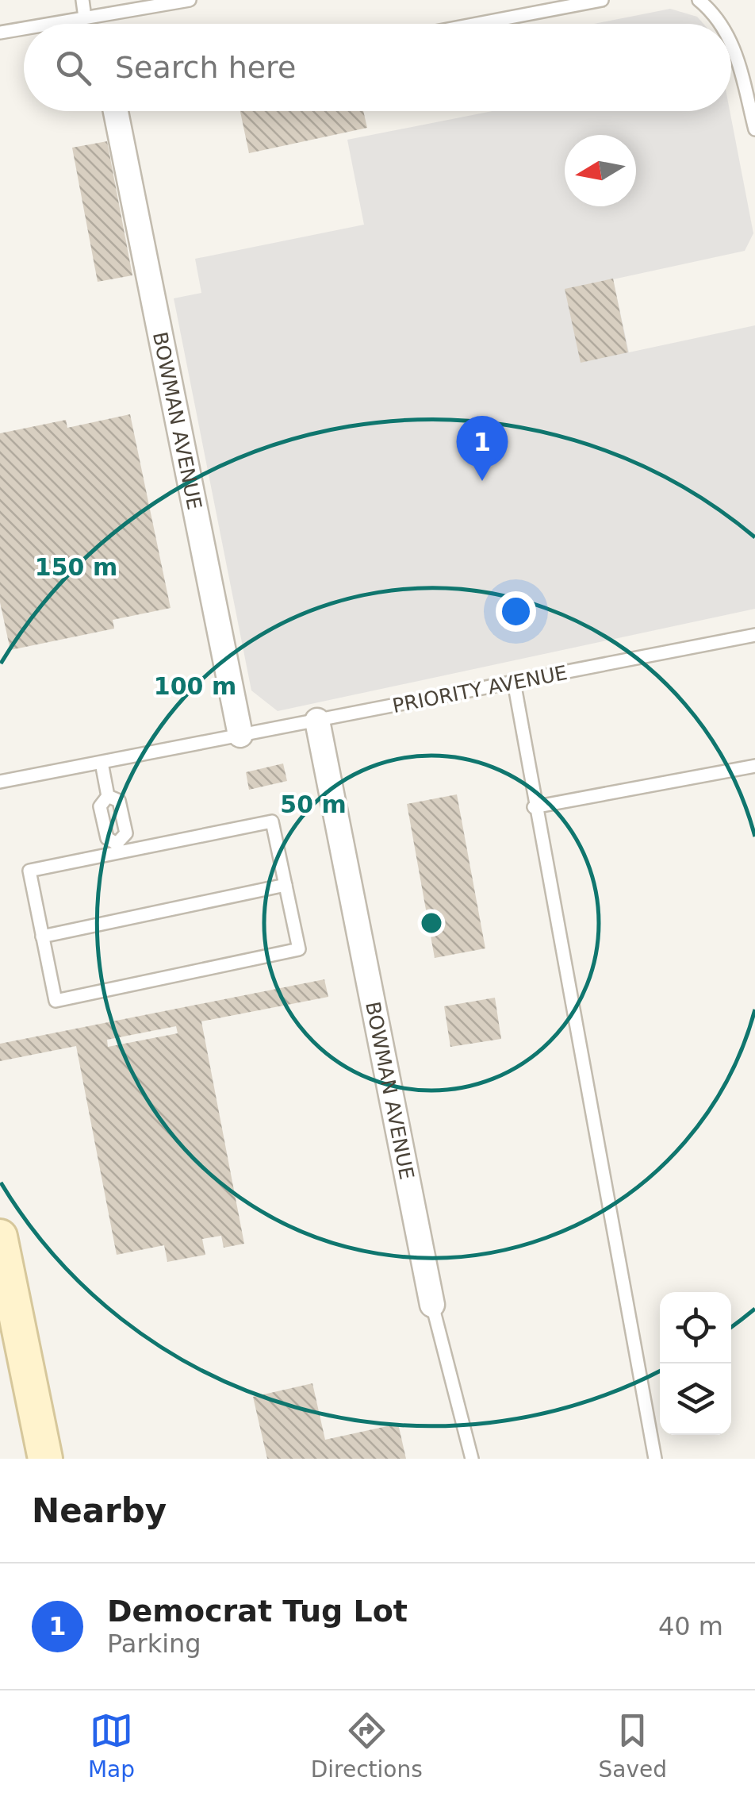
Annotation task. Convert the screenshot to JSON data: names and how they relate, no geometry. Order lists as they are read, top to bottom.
{
  "streets": {
    "street": ["BOWMAN AVENUE"],
    "lane": ["PRIORITY AVENUE"]
  },
  "crossings": [
    ["BOWMAN AVENUE", "PRIORITY AVENUE"]
  ],
  "north": "left",
  "page": {
    "search": "Search here",
    "pins": "1",
    "heading": "Nearby",
    "list": [
      {
        "mark": "1",
        "name": "Democrat Tug Lot",
        "note": "Parking",
        "value": "40 m"
      }
    ],
    "nav": ["Map", "Directions", "Saved"]
  },
  "rings": ["150 m", "100 m", "50 m"]
}
